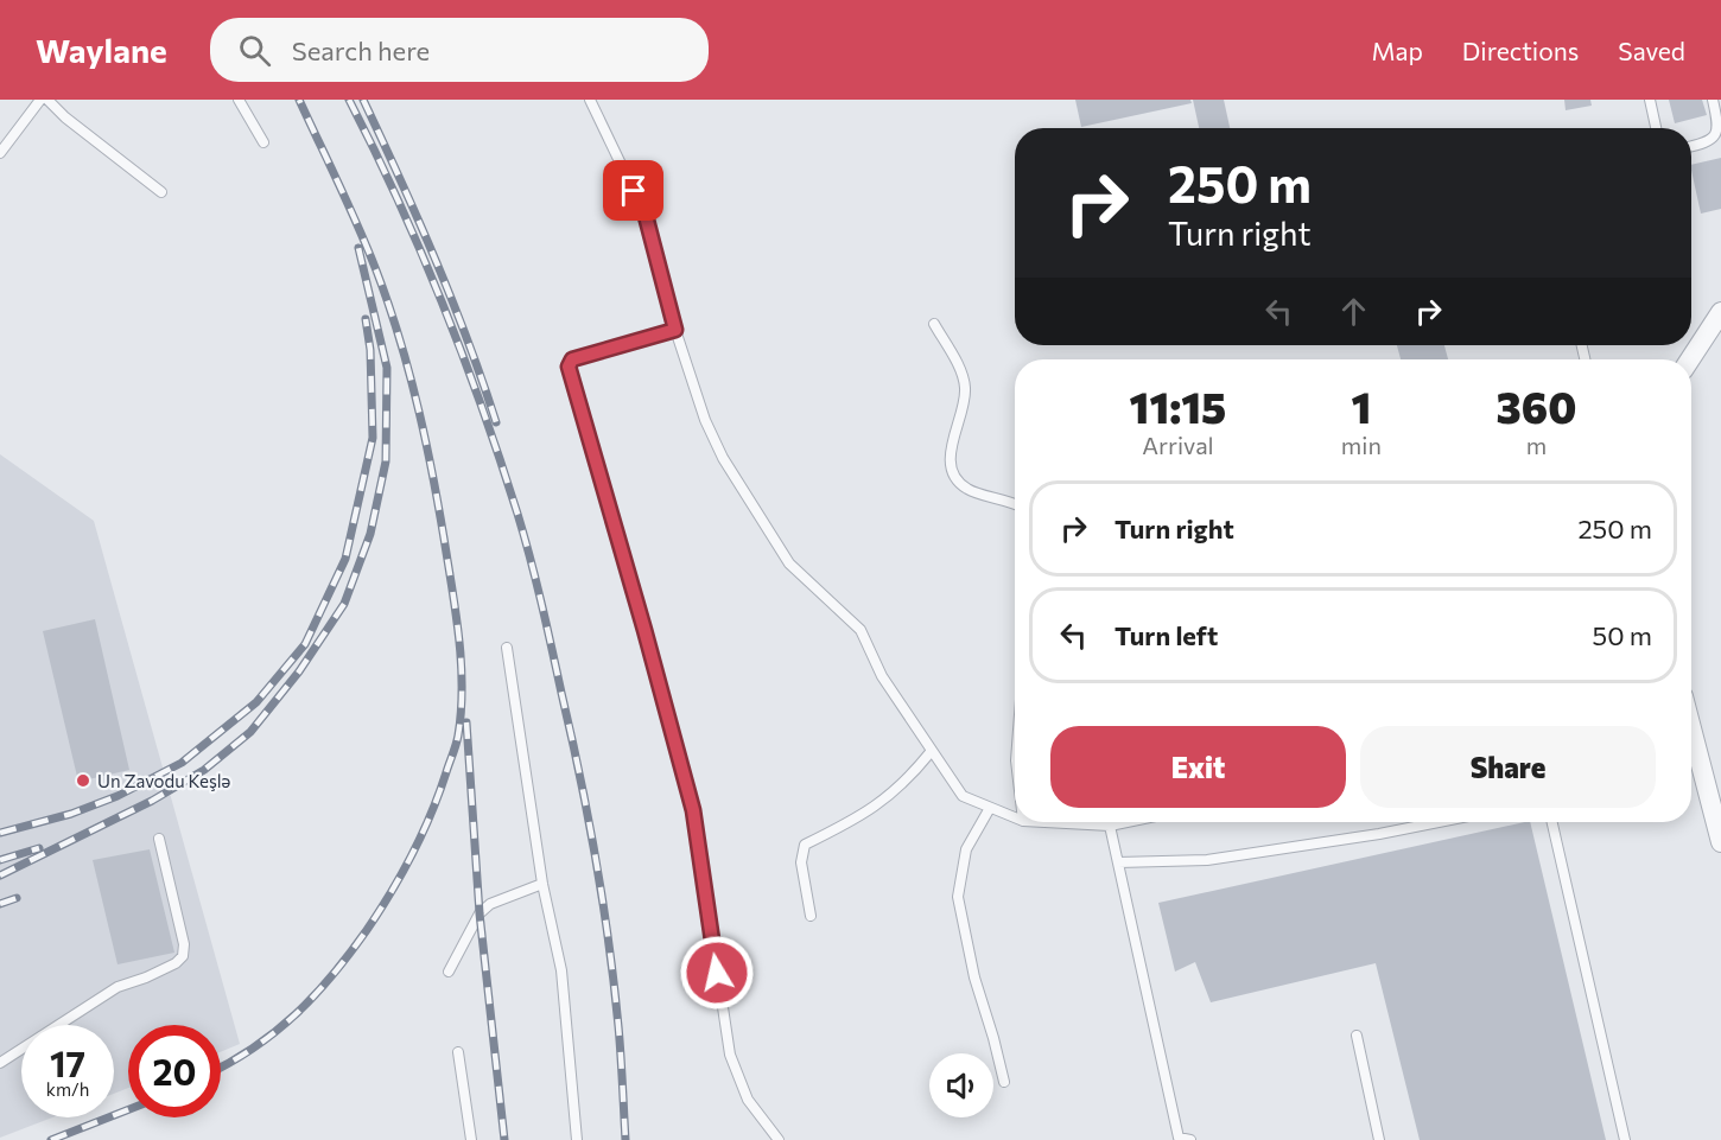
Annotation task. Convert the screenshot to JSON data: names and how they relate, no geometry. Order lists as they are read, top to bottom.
{
  "places": ["Un Zavodu Keşlə"],
  "page": {
    "header": "Waylane",
    "search": "Search here",
    "nav": ["Map", "Directions", "Saved"],
    "turn": ["250 m", "Turn right"],
    "eta": [
      "11:15",
      "Arrival",
      "1",
      "min",
      "360",
      "m"
    ],
    "list": [
      {
        "name": "Turn right",
        "value": "250 m"
      },
      {
        "name": "Turn left",
        "value": "50 m"
      }
    ],
    "buttons": ["Exit", "Share"],
    "speed": "17 km/h",
    "limit": "20"
  }
}
